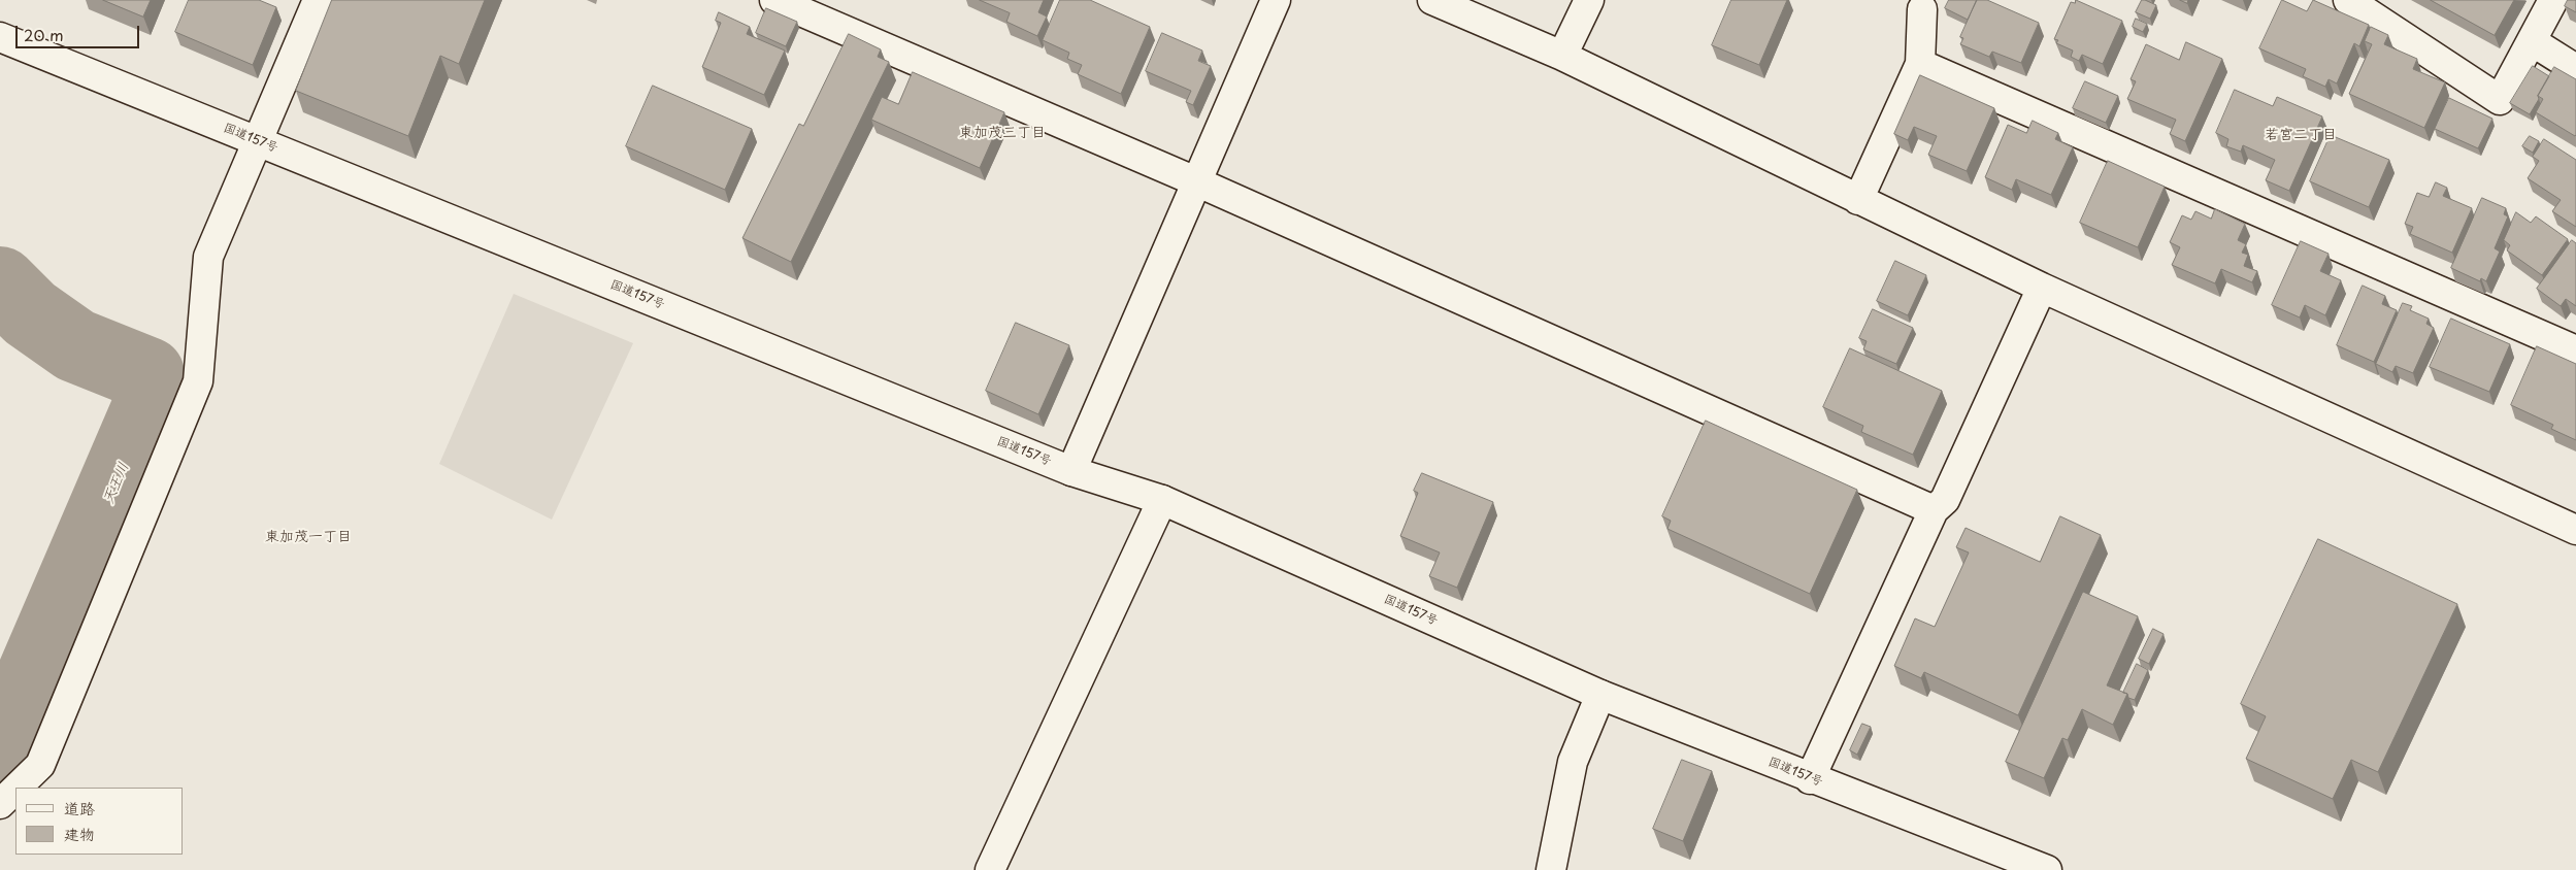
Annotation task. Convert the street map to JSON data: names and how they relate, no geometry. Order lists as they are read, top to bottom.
{
  "streets": {
    "main road": ["国道157号"]
  },
  "districts": ["東加茂三丁目", "若宮二丁目", "東加茂一丁目"],
  "water": ["天王川"],
  "legend": ["道路", "建物"],
  "scale_bar": "20 m"
}
